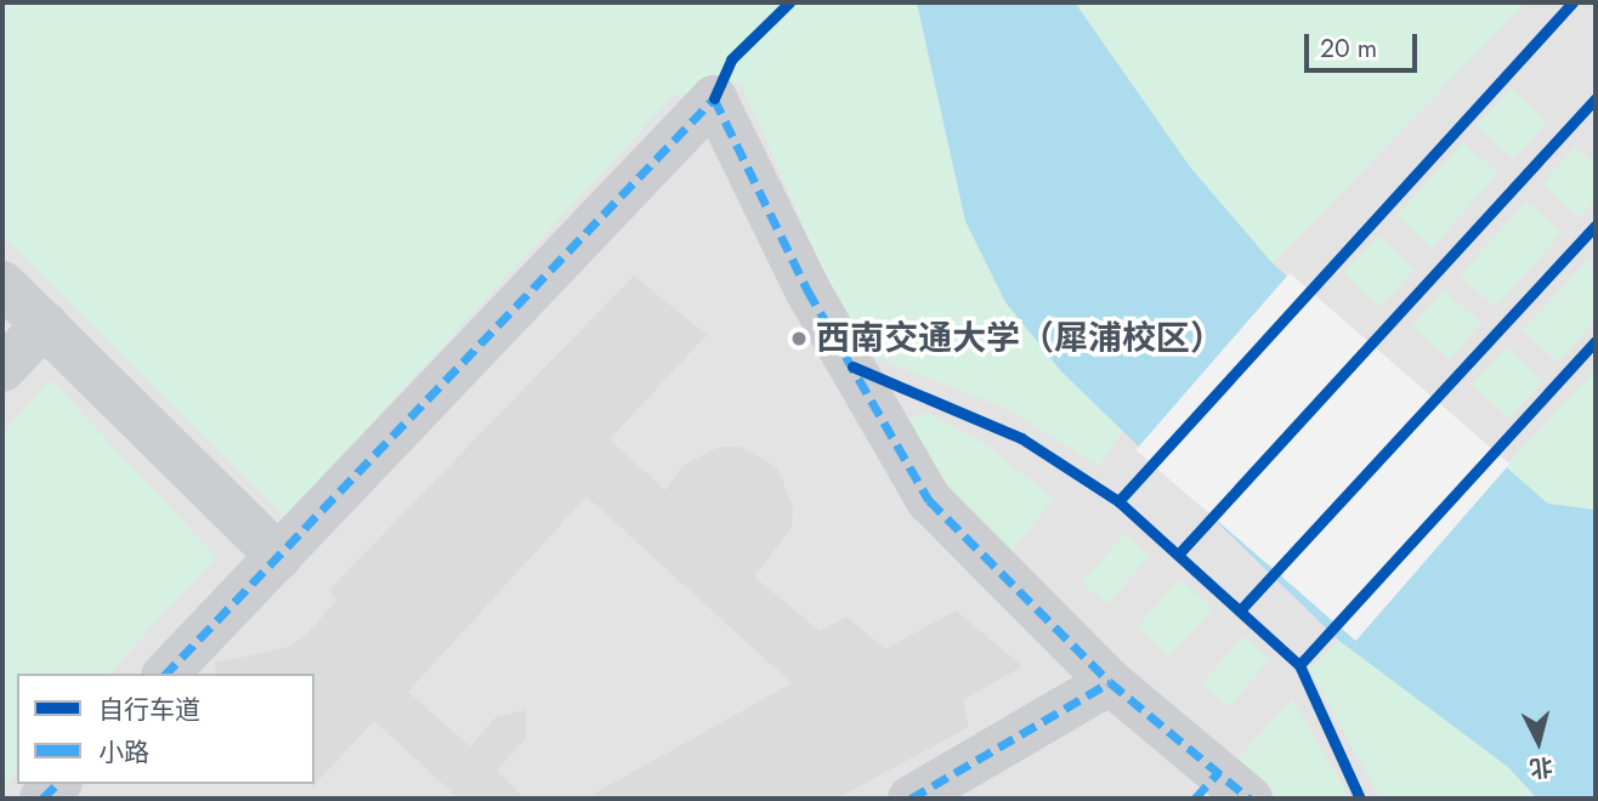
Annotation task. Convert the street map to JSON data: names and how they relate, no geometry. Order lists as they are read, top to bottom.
{
  "places": ["西南交通大学（犀浦校区）"],
  "legend": ["自行车道", "小路"],
  "scale_bar": "20 m",
  "north": "bottom"
}
